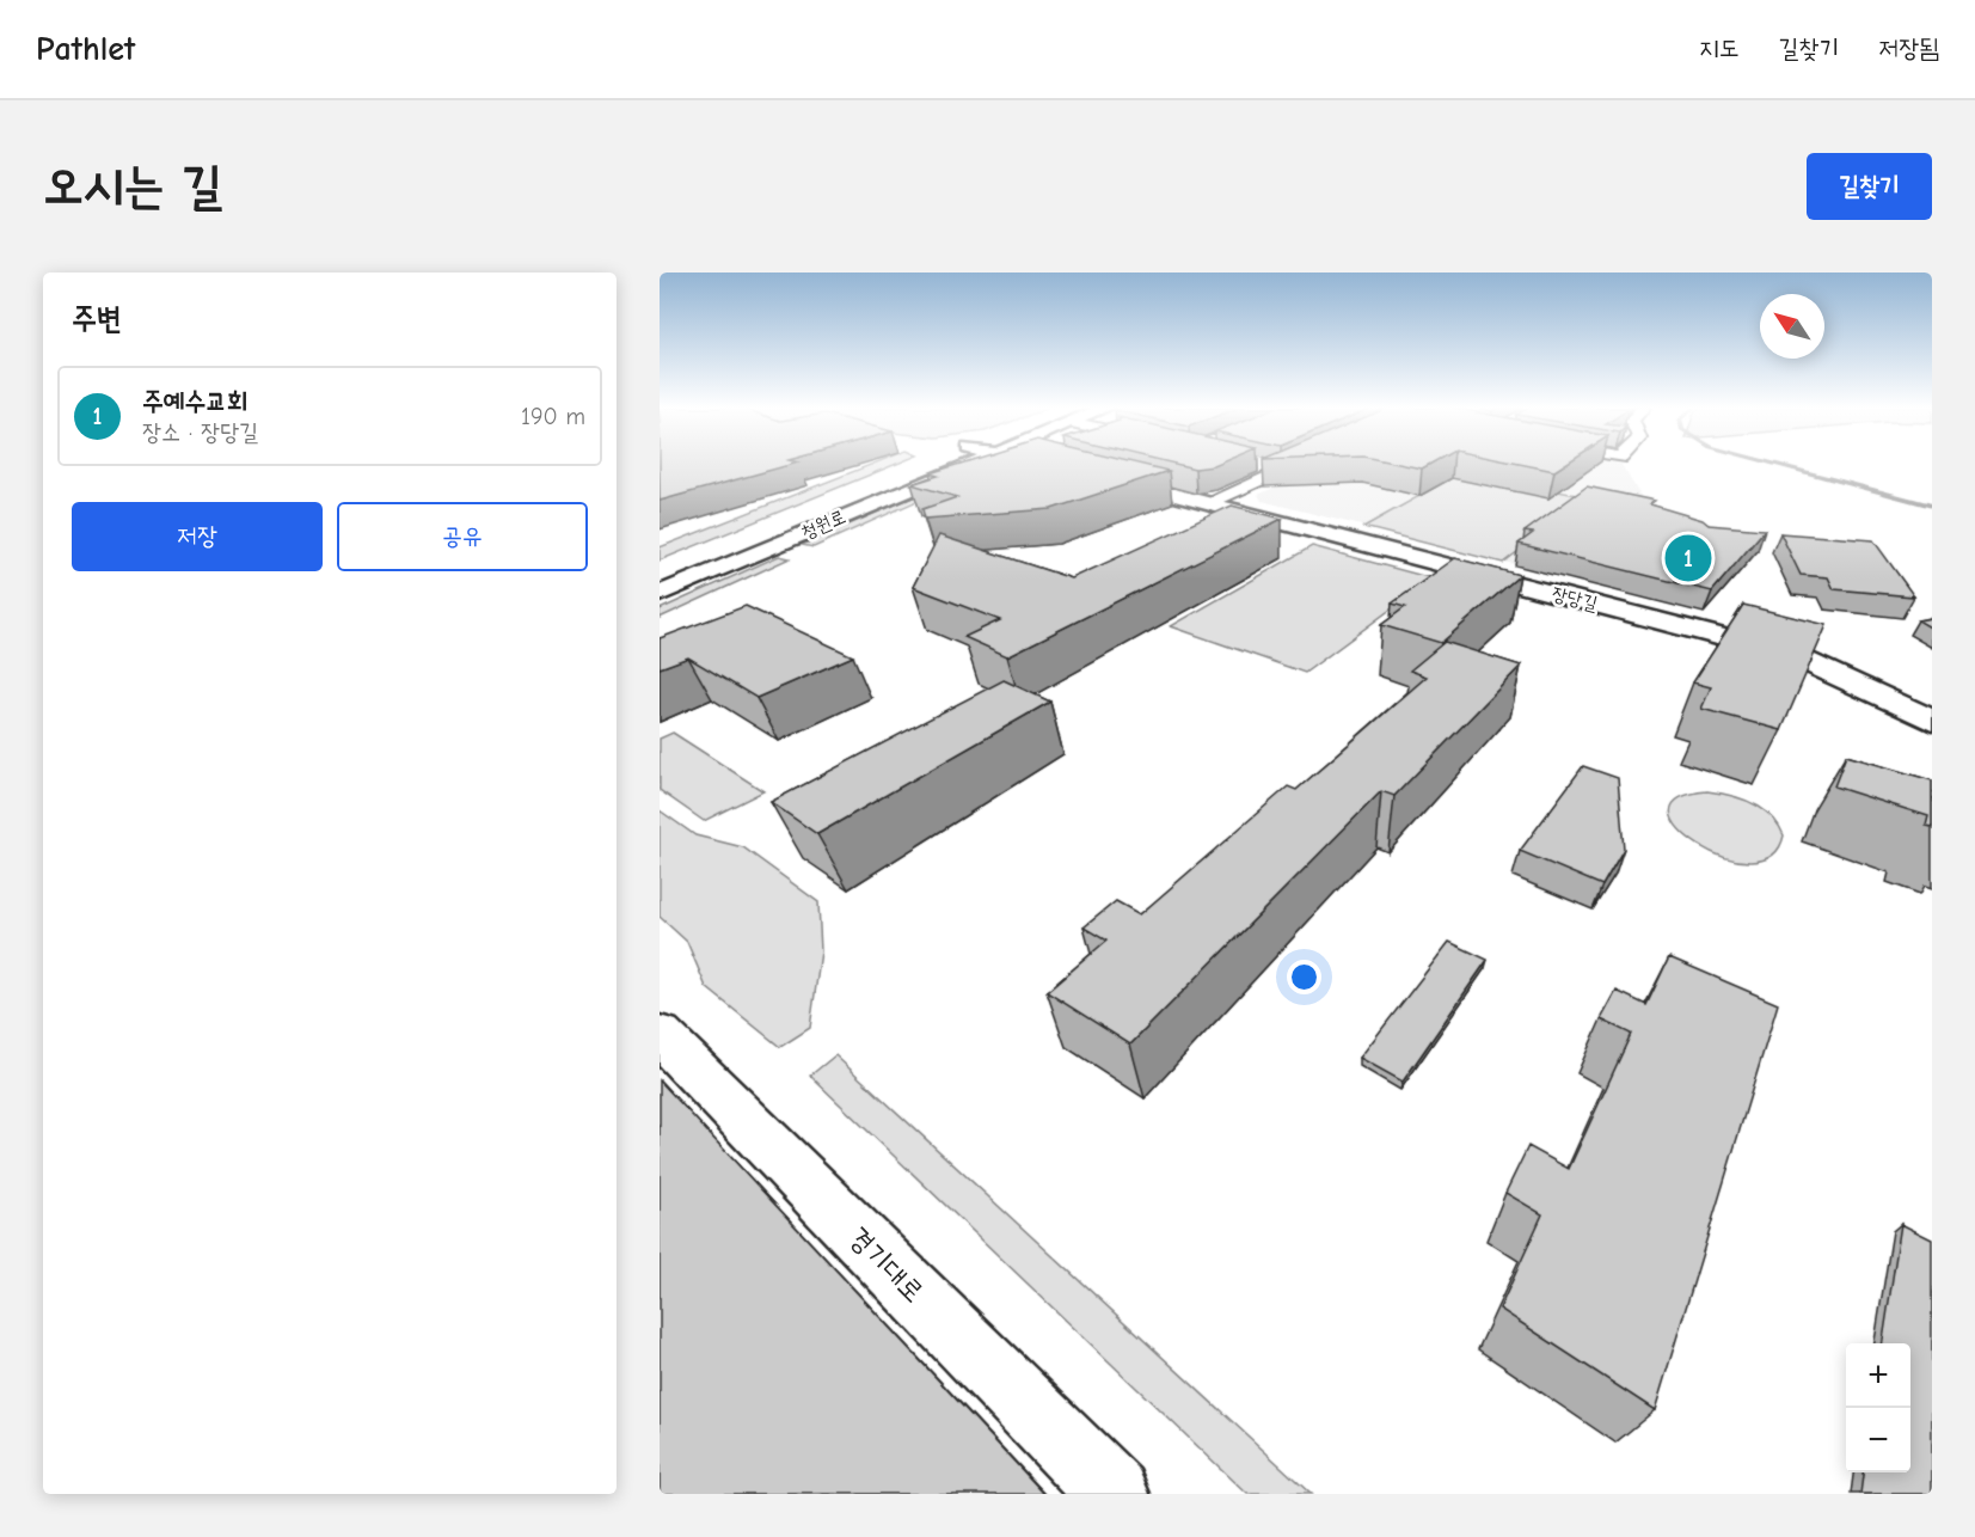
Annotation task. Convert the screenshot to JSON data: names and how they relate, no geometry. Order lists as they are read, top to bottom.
{
  "streets": {
    "main road": ["청원로", "장당길", "경기대로"]
  },
  "north": "top left",
  "page": {
    "header": "Pathlet",
    "nav": ["지도", "길찾기", "저장됨"],
    "buttons": [
      "길찾기",
      ["저장", "공유"]
    ],
    "title": "오시는 길",
    "heading": "주변",
    "list": [
      {
        "mark": "1",
        "name": "주예수교회",
        "note": "장소 · 장당길",
        "value": "190 m"
      }
    ],
    "pins": "1",
    "map_buttons": ["+", "−"]
  }
}
